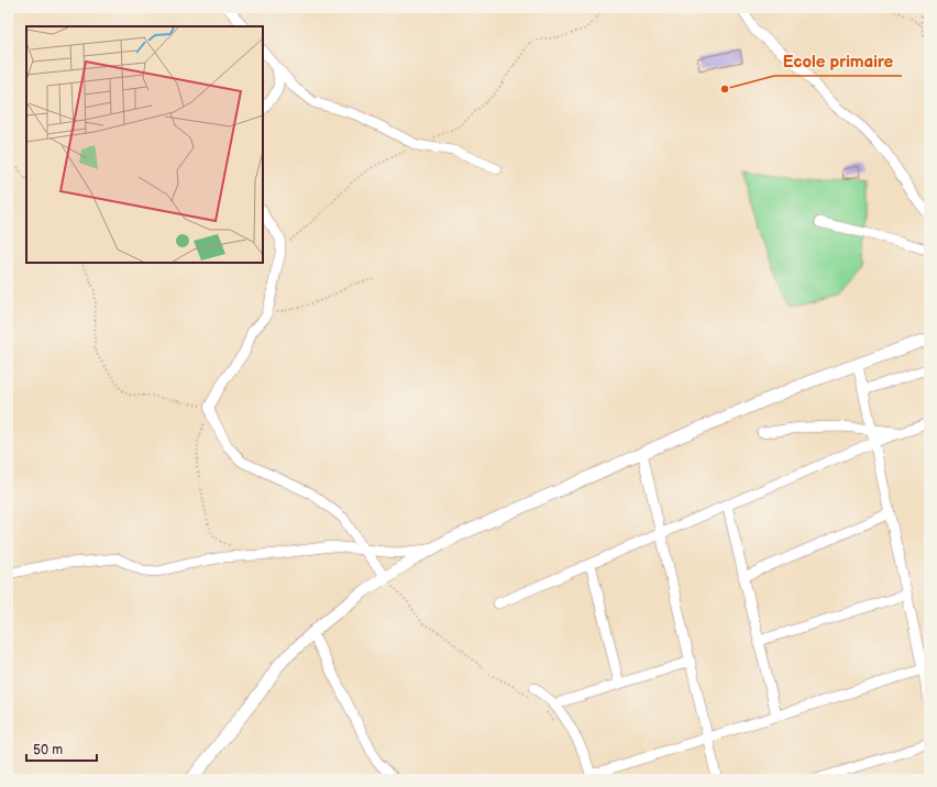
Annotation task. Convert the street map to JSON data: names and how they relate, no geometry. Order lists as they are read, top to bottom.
{
  "places": ["Ecole primaire"],
  "scale_bar": "50 m"
}
